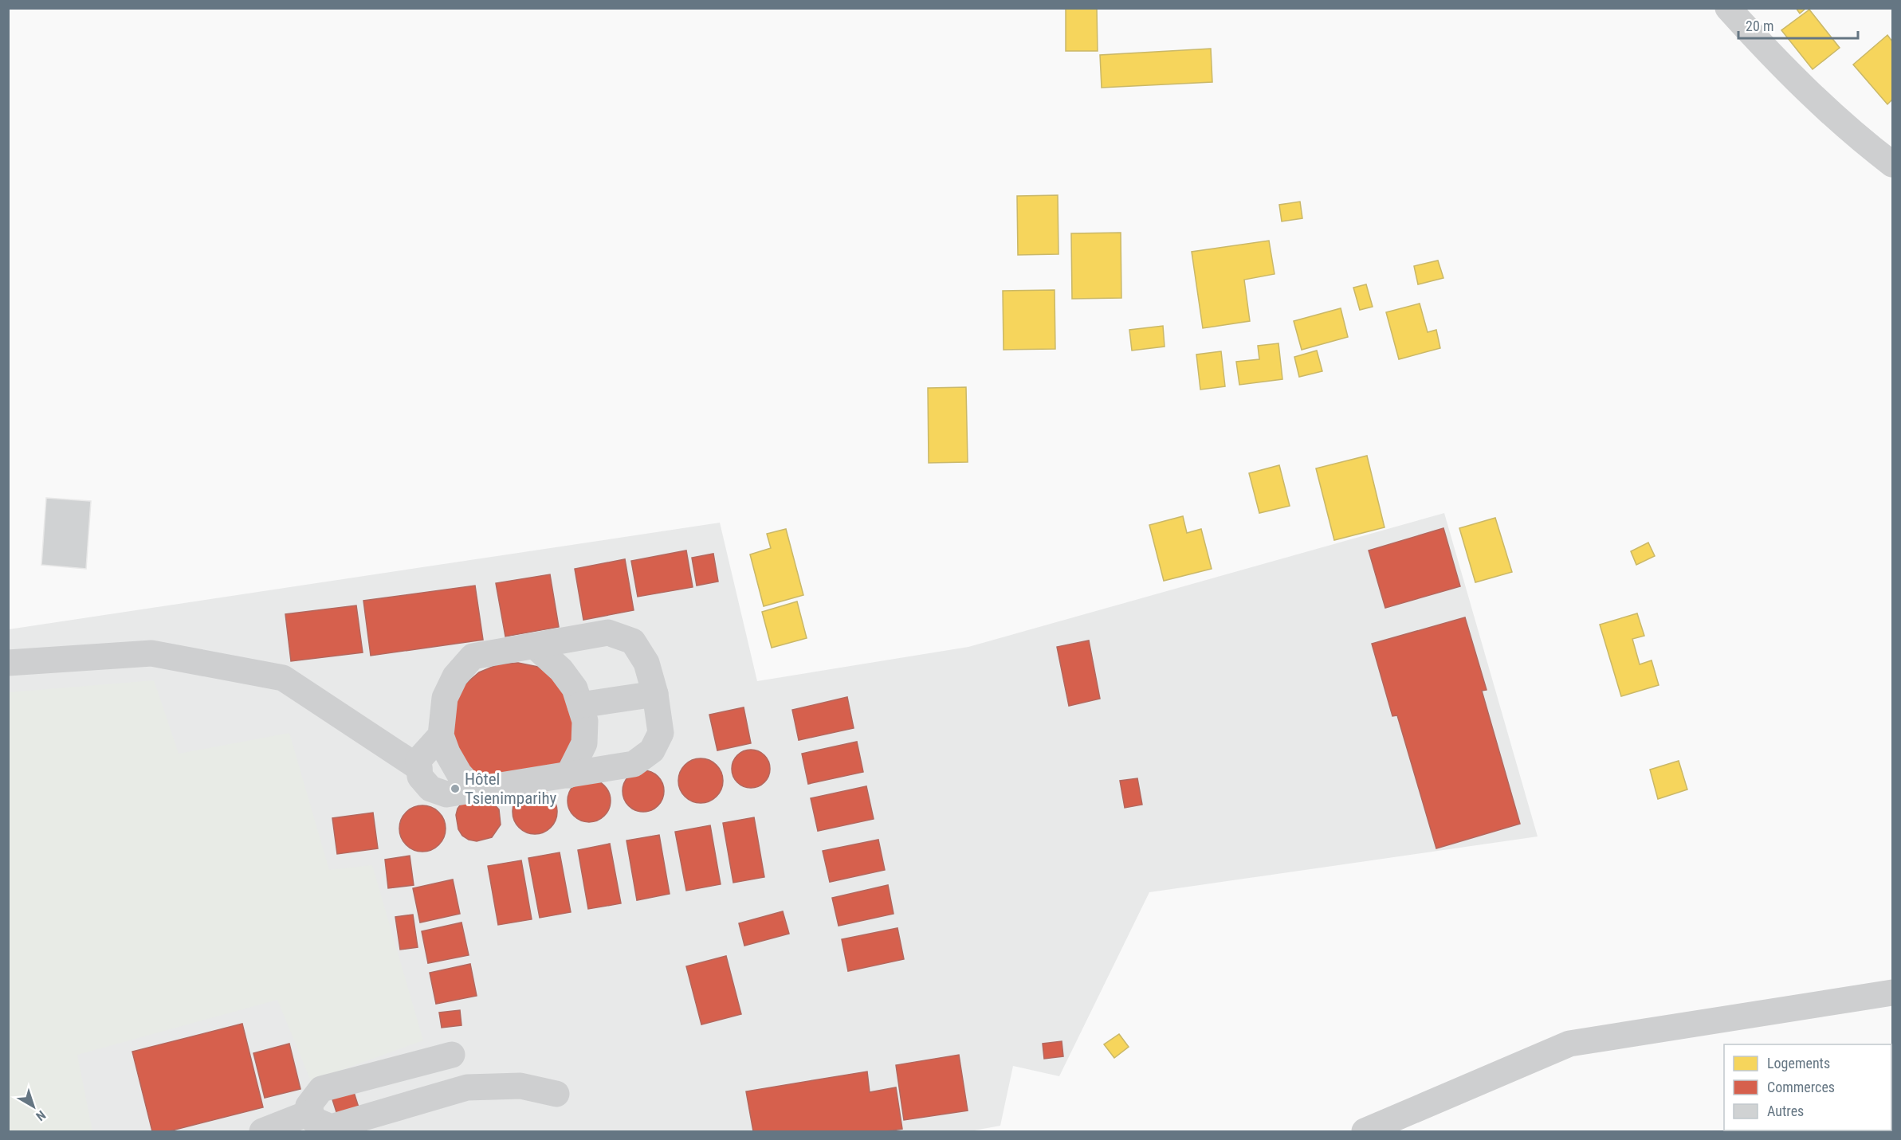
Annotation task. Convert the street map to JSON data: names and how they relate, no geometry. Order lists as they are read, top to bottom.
{
  "places": ["Hôtel Tsienimparihy"],
  "legend": ["Logements", "Commerces", "Autres"],
  "scale_bar": "20 m",
  "north": "bottom right"
}
